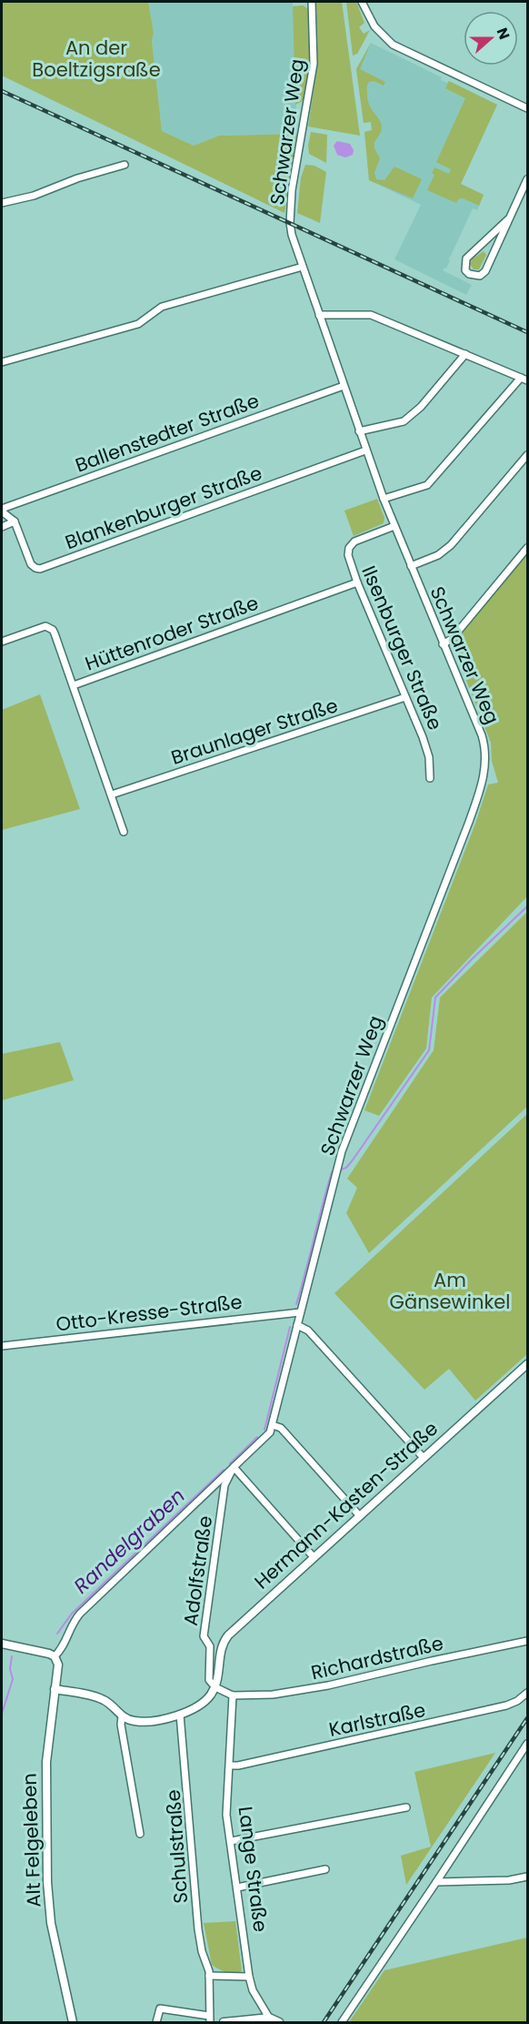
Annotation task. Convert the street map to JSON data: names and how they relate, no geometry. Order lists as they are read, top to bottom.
{
  "streets": {
    "street": [
      "Schwarzer Weg",
      "Ballenstedter Straße",
      "Blankenburger Straße",
      "Hüttenroder Straße",
      "Ilsenburger Straße",
      "Braunlager Straße",
      "Otto-Kresse-Straße",
      "Hermann-Kasten-Straße",
      "Adolfstraße",
      "Richardstraße",
      "Karlstraße",
      "Alt Felgeleben",
      "Schulstraße",
      "Lange Straße"
    ]
  },
  "crossings": [
    ["Schwarzer Weg", "Ballenstedter Straße"],
    ["Schwarzer Weg", "Blankenburger Straße"],
    ["Schwarzer Weg", "Ilsenburger Straße"],
    ["Schwarzer Weg", "Otto-Kresse-Straße"],
    ["Hüttenroder Straße", "Ilsenburger Straße"],
    ["Ilsenburger Straße", "Braunlager Straße"],
    ["Hermann-Kasten-Straße", "Adolfstraße"],
    ["Richardstraße", "Lange Straße"],
    ["Karlstraße", "Lange Straße"]
  ],
  "water": ["Randelgraben"],
  "parks": ["An der Boeltzigsraße", "Am Gänsewinkel"],
  "north": "right"
}
